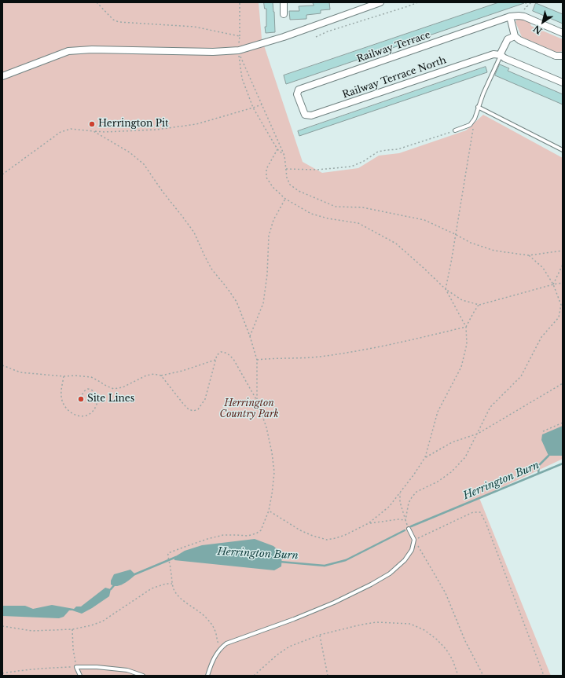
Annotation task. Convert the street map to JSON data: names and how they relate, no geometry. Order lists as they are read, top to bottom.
{
  "streets": {
    "street": ["Railway Terrace", "Railway Terrace North"]
  },
  "crossings": [
    ["Railway Terrace", "Railway Terrace North"]
  ],
  "water": ["Herrington Burn"],
  "parks": ["Herrington Country Park"],
  "places": ["Herrington Pit", "Site Lines"],
  "north": "bottom left"
}
